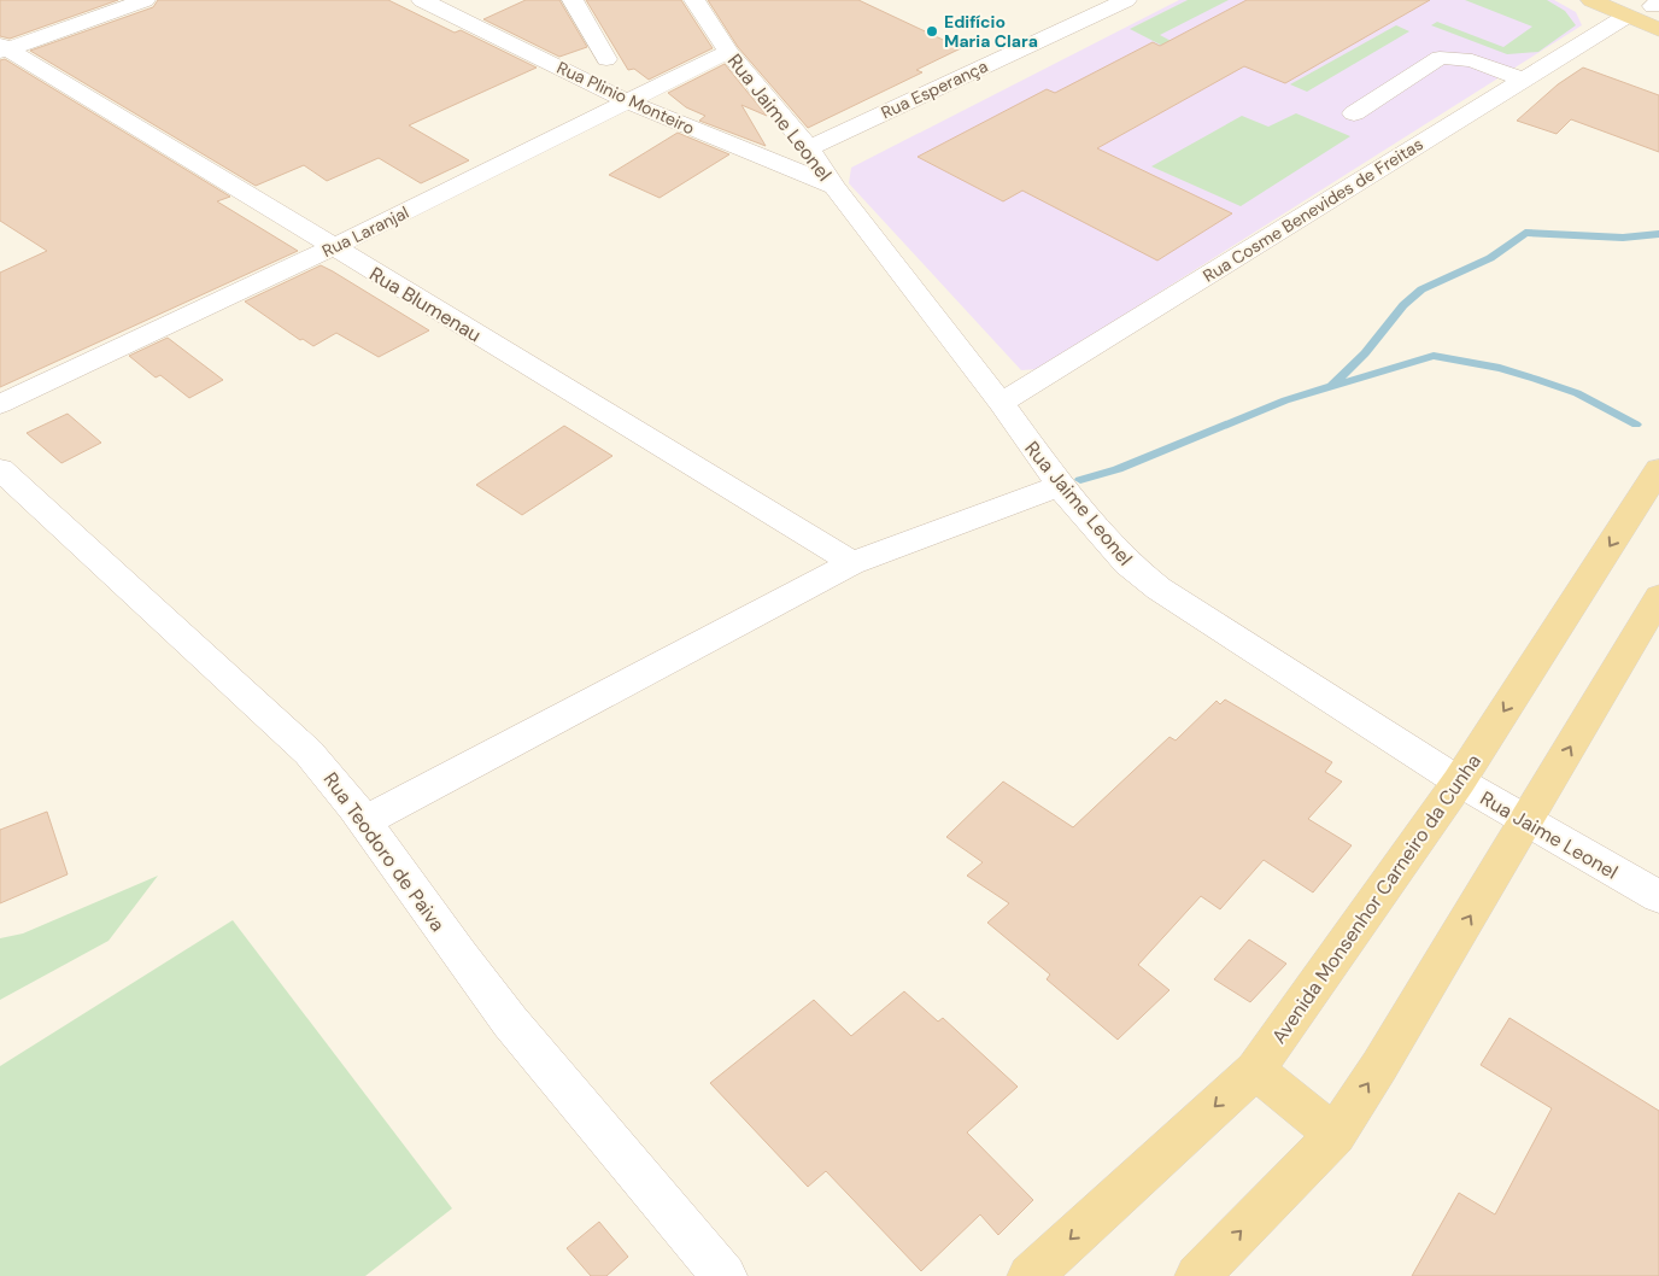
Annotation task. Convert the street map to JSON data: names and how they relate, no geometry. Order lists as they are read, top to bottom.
{
  "streets": {
    "main road": ["Avenida Monsenhor Carneiro da Cunha"],
    "street": [
      "Rua Esperança",
      "Rua Plinio Monteiro",
      "Rua Jaime Leonel",
      "Rua Cosme Benevides de Freitas",
      "Rua Laranjal",
      "Rua Blumenau",
      "Rua Teodoro de Paiva"
    ]
  },
  "crossings": [
    ["Rua Esperança", "Rua Jaime Leonel"],
    ["Rua Plinio Monteiro", "Rua Jaime Leonel"],
    ["Rua Plinio Monteiro", "Rua Laranjal"],
    ["Rua Jaime Leonel", "Rua Cosme Benevides de Freitas"],
    ["Rua Jaime Leonel", "Rua Laranjal"],
    ["Rua Jaime Leonel", "Avenida Monsenhor Carneiro da Cunha"],
    ["Rua Laranjal", "Rua Blumenau"]
  ],
  "places": ["Edifício Maria Clara"]
}
